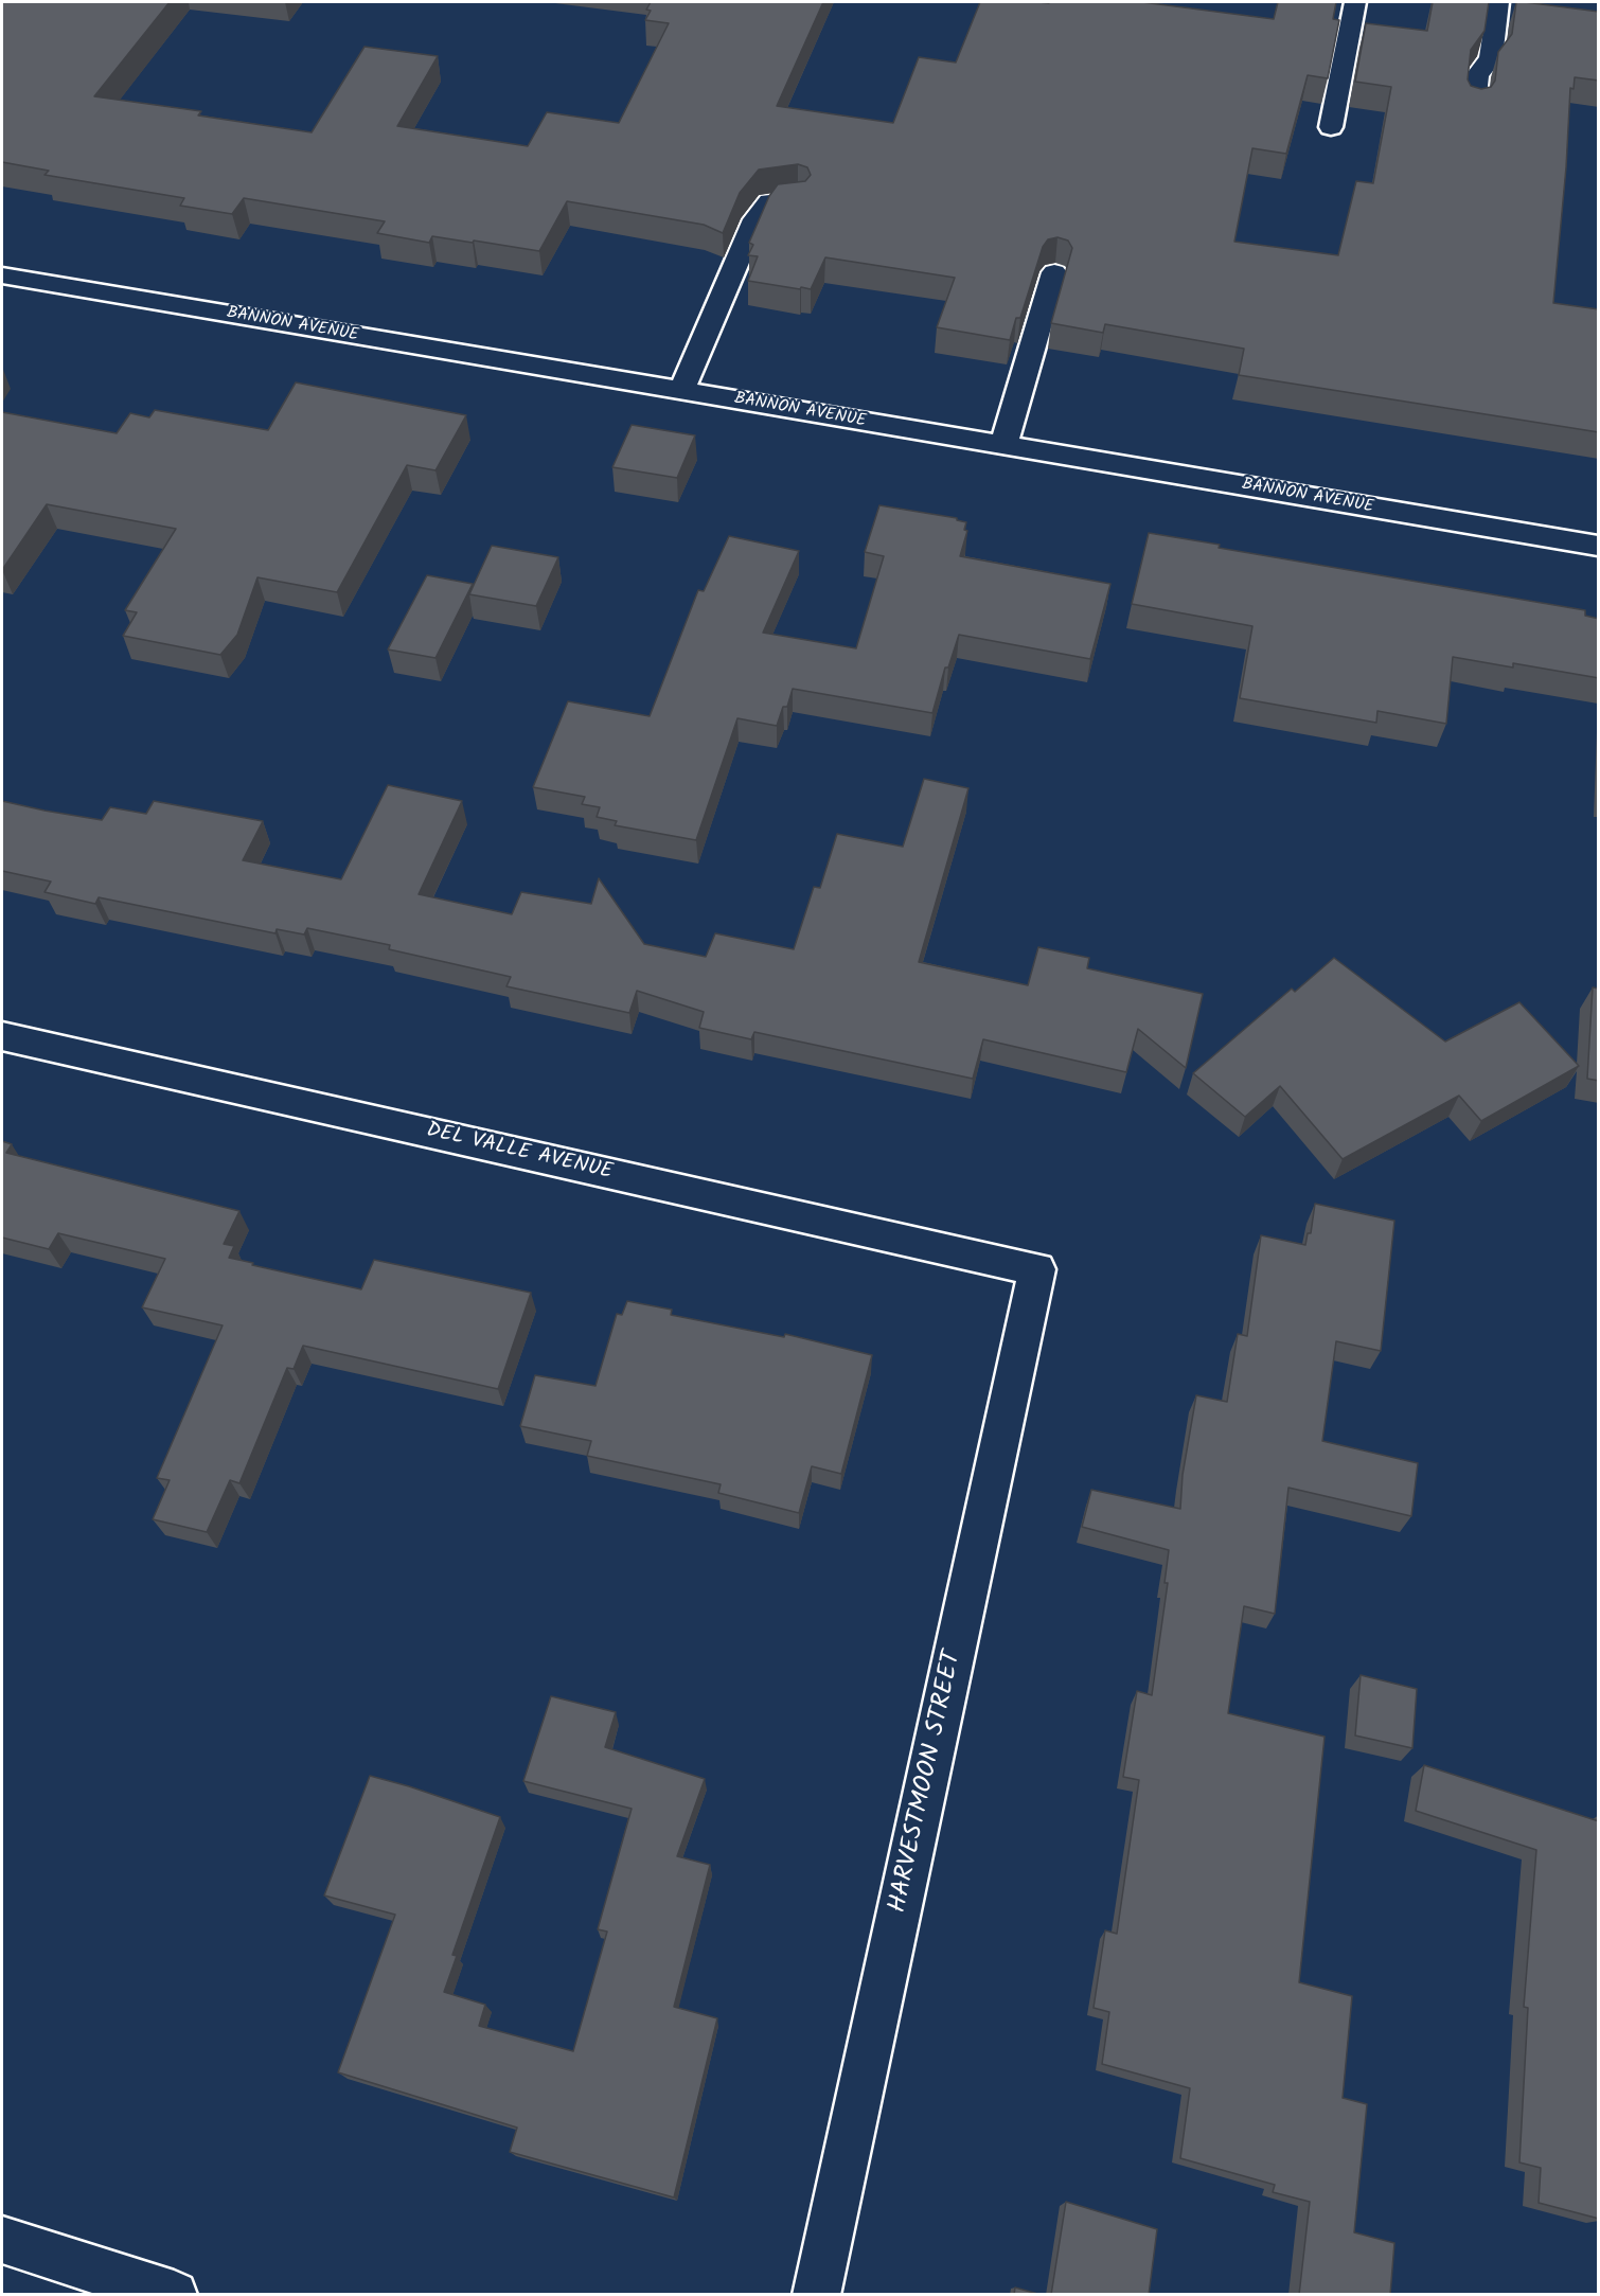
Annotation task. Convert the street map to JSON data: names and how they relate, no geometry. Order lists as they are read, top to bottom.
{
  "streets": {
    "street": ["BANNON AVENUE", "DEL VALLE AVENUE", "HARVESTMOON STREET"]
  },
  "crossings": [
    ["DEL VALLE AVENUE", "HARVESTMOON STREET"]
  ]
}
